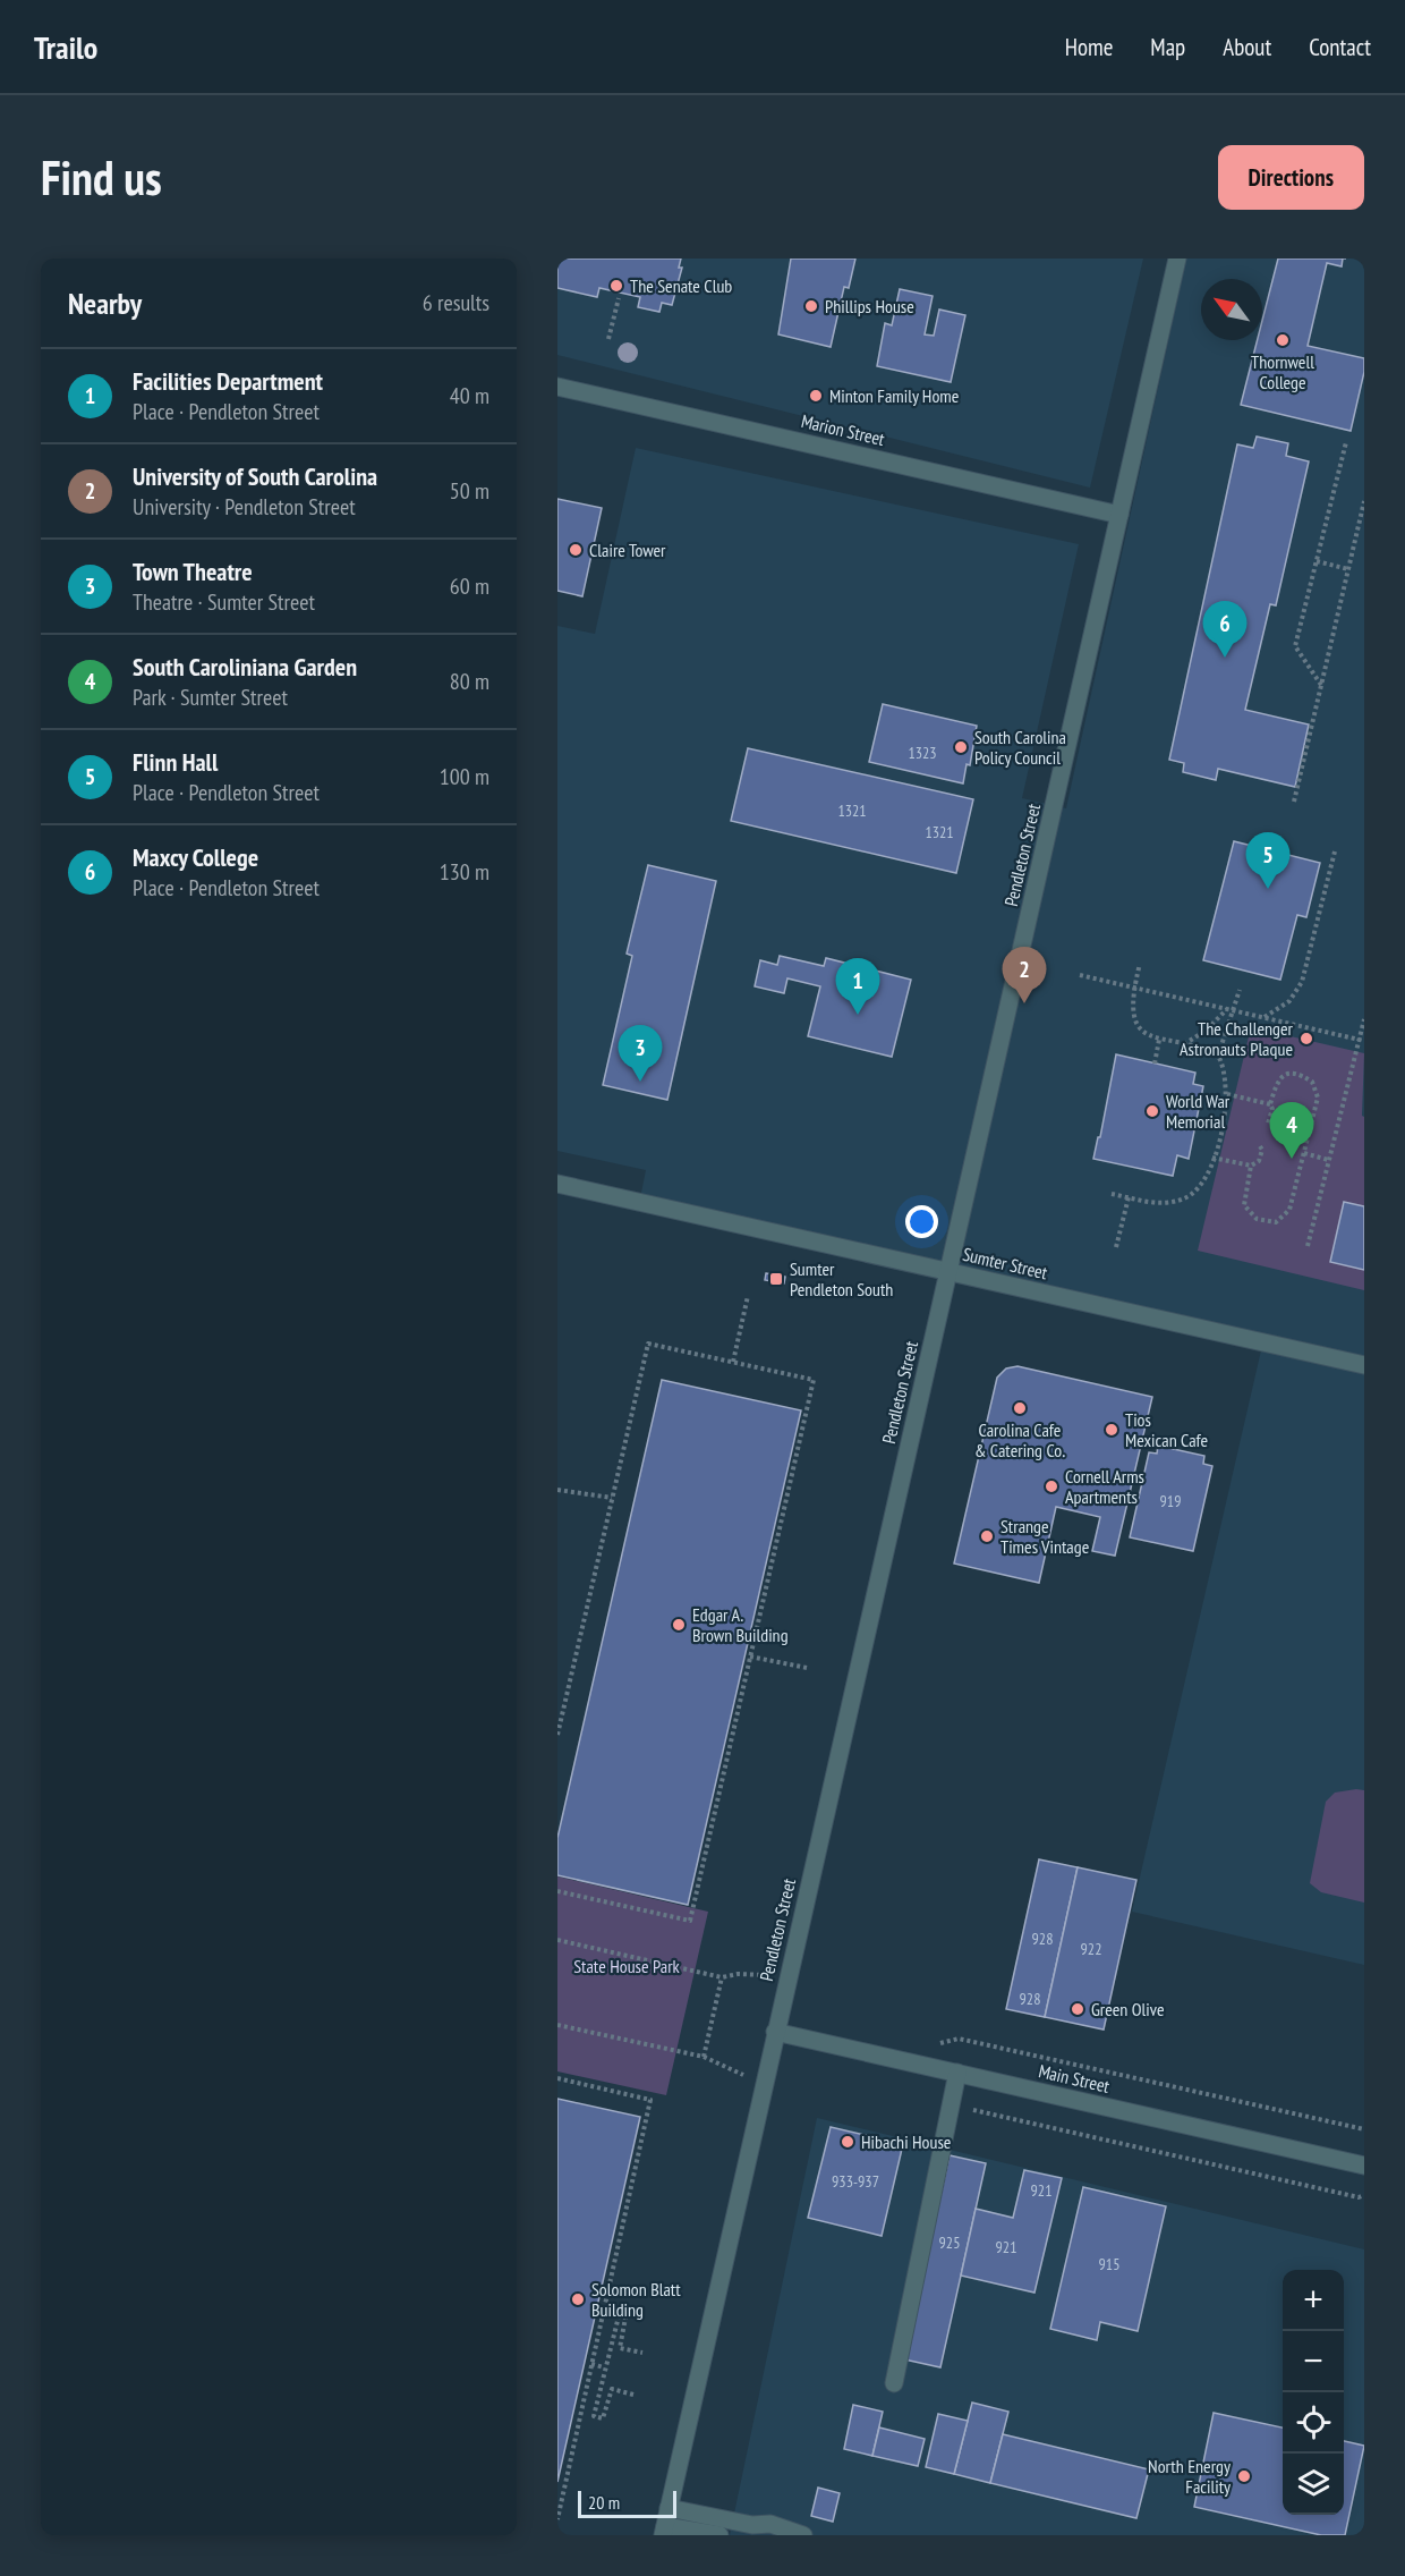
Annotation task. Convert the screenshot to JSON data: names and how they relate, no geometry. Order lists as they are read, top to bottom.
{
  "streets": {
    "street": [
      "Marion Street",
      "Pendleton Street",
      "Sumter Street",
      "Main Street"
    ]
  },
  "crossings": [
    ["Marion Street", "Pendleton Street"],
    ["Pendleton Street", "Sumter Street"],
    ["Pendleton Street", "Main Street"]
  ],
  "parks": ["State House Park"],
  "places": {
    "other": [
      "The Senate Club",
      "Phillips House",
      "Thornwell College",
      "Minton Family Home",
      "Claire Tower",
      "South Carolina Policy Council",
      "The Challenger Astronauts Plaque",
      "World War Memorial",
      "Carolina Cafe & Catering Co.",
      "Tios Mexican Cafe",
      "Cornell Arms Apartments",
      "Strange Times Vintage",
      "Edgar A. Brown Building",
      "Green Olive",
      "Hibachi House",
      "Solomon Blatt Building",
      "North Energy Facility"
    ],
    "transit": ["Sumter Pendleton South"]
  },
  "house_numbers": [
    "1323",
    "1321",
    "1321",
    "919",
    "928",
    "922",
    "928",
    "933-937",
    "921",
    "925",
    "921",
    "915"
  ],
  "scale_bar": "20 m",
  "north": "top left",
  "page": {
    "header": "Trailo",
    "nav": [
      "Home",
      "Map",
      "About",
      "Contact"
    ],
    "buttons": "Directions",
    "title": "Find us",
    "heading": ["Nearby", "6 results"],
    "list": [
      {
        "mark": "1",
        "name": "Facilities Department",
        "note": "Place · Pendleton Street",
        "value": "40 m"
      },
      {
        "mark": "2",
        "name": "University of South Carolina",
        "note": "University · Pendleton Street",
        "value": "50 m"
      },
      {
        "mark": "3",
        "name": "Town Theatre",
        "note": "Theatre · Sumter Street",
        "value": "60 m"
      },
      {
        "mark": "4",
        "name": "South Caroliniana Garden",
        "note": "Park · Sumter Street",
        "value": "80 m"
      },
      {
        "mark": "5",
        "name": "Flinn Hall",
        "note": "Place · Pendleton Street",
        "value": "100 m"
      },
      {
        "mark": "6",
        "name": "Maxcy College",
        "note": "Place · Pendleton Street",
        "value": "130 m"
      }
    ],
    "pins": [
      "6",
      "5",
      "2",
      "1",
      "3",
      "4"
    ],
    "map_buttons": ["+", "−"],
    "scale": "20 m"
  }
}
